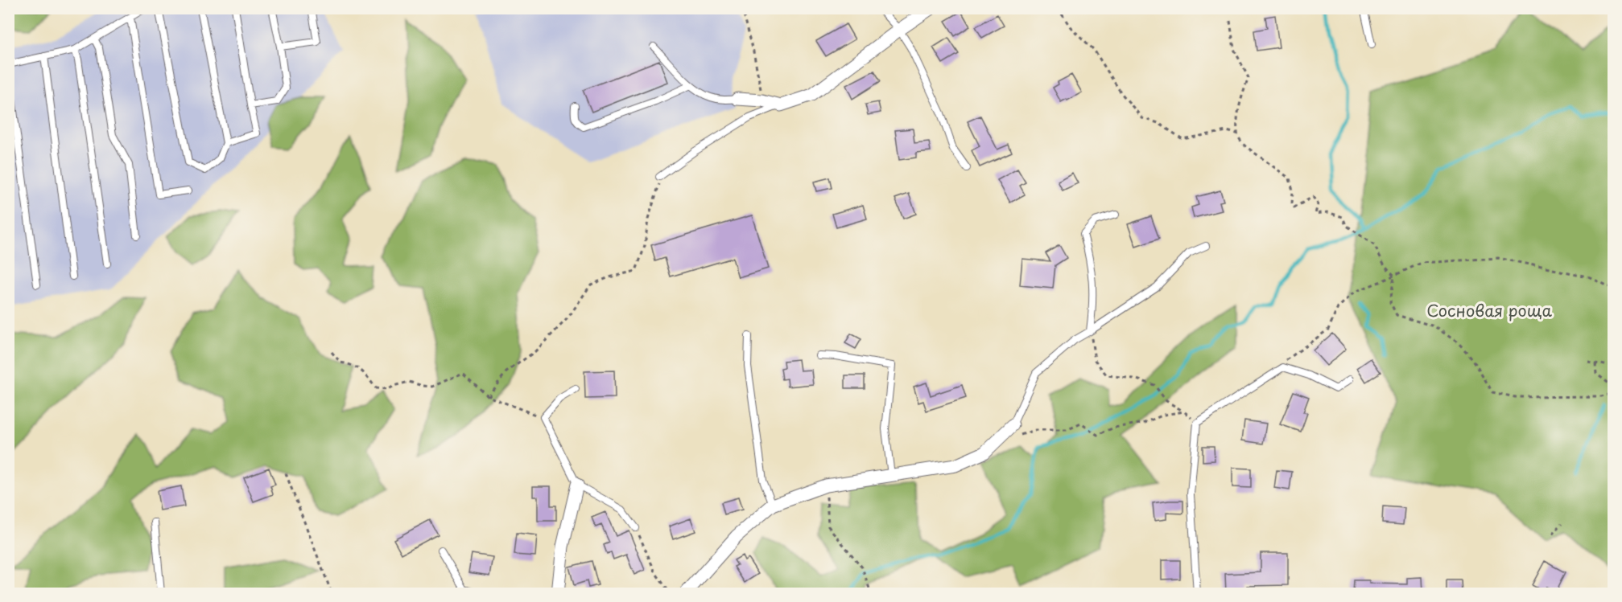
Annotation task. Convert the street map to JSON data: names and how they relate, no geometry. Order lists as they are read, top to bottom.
{
  "parks": ["Сосновая роща"]
}
